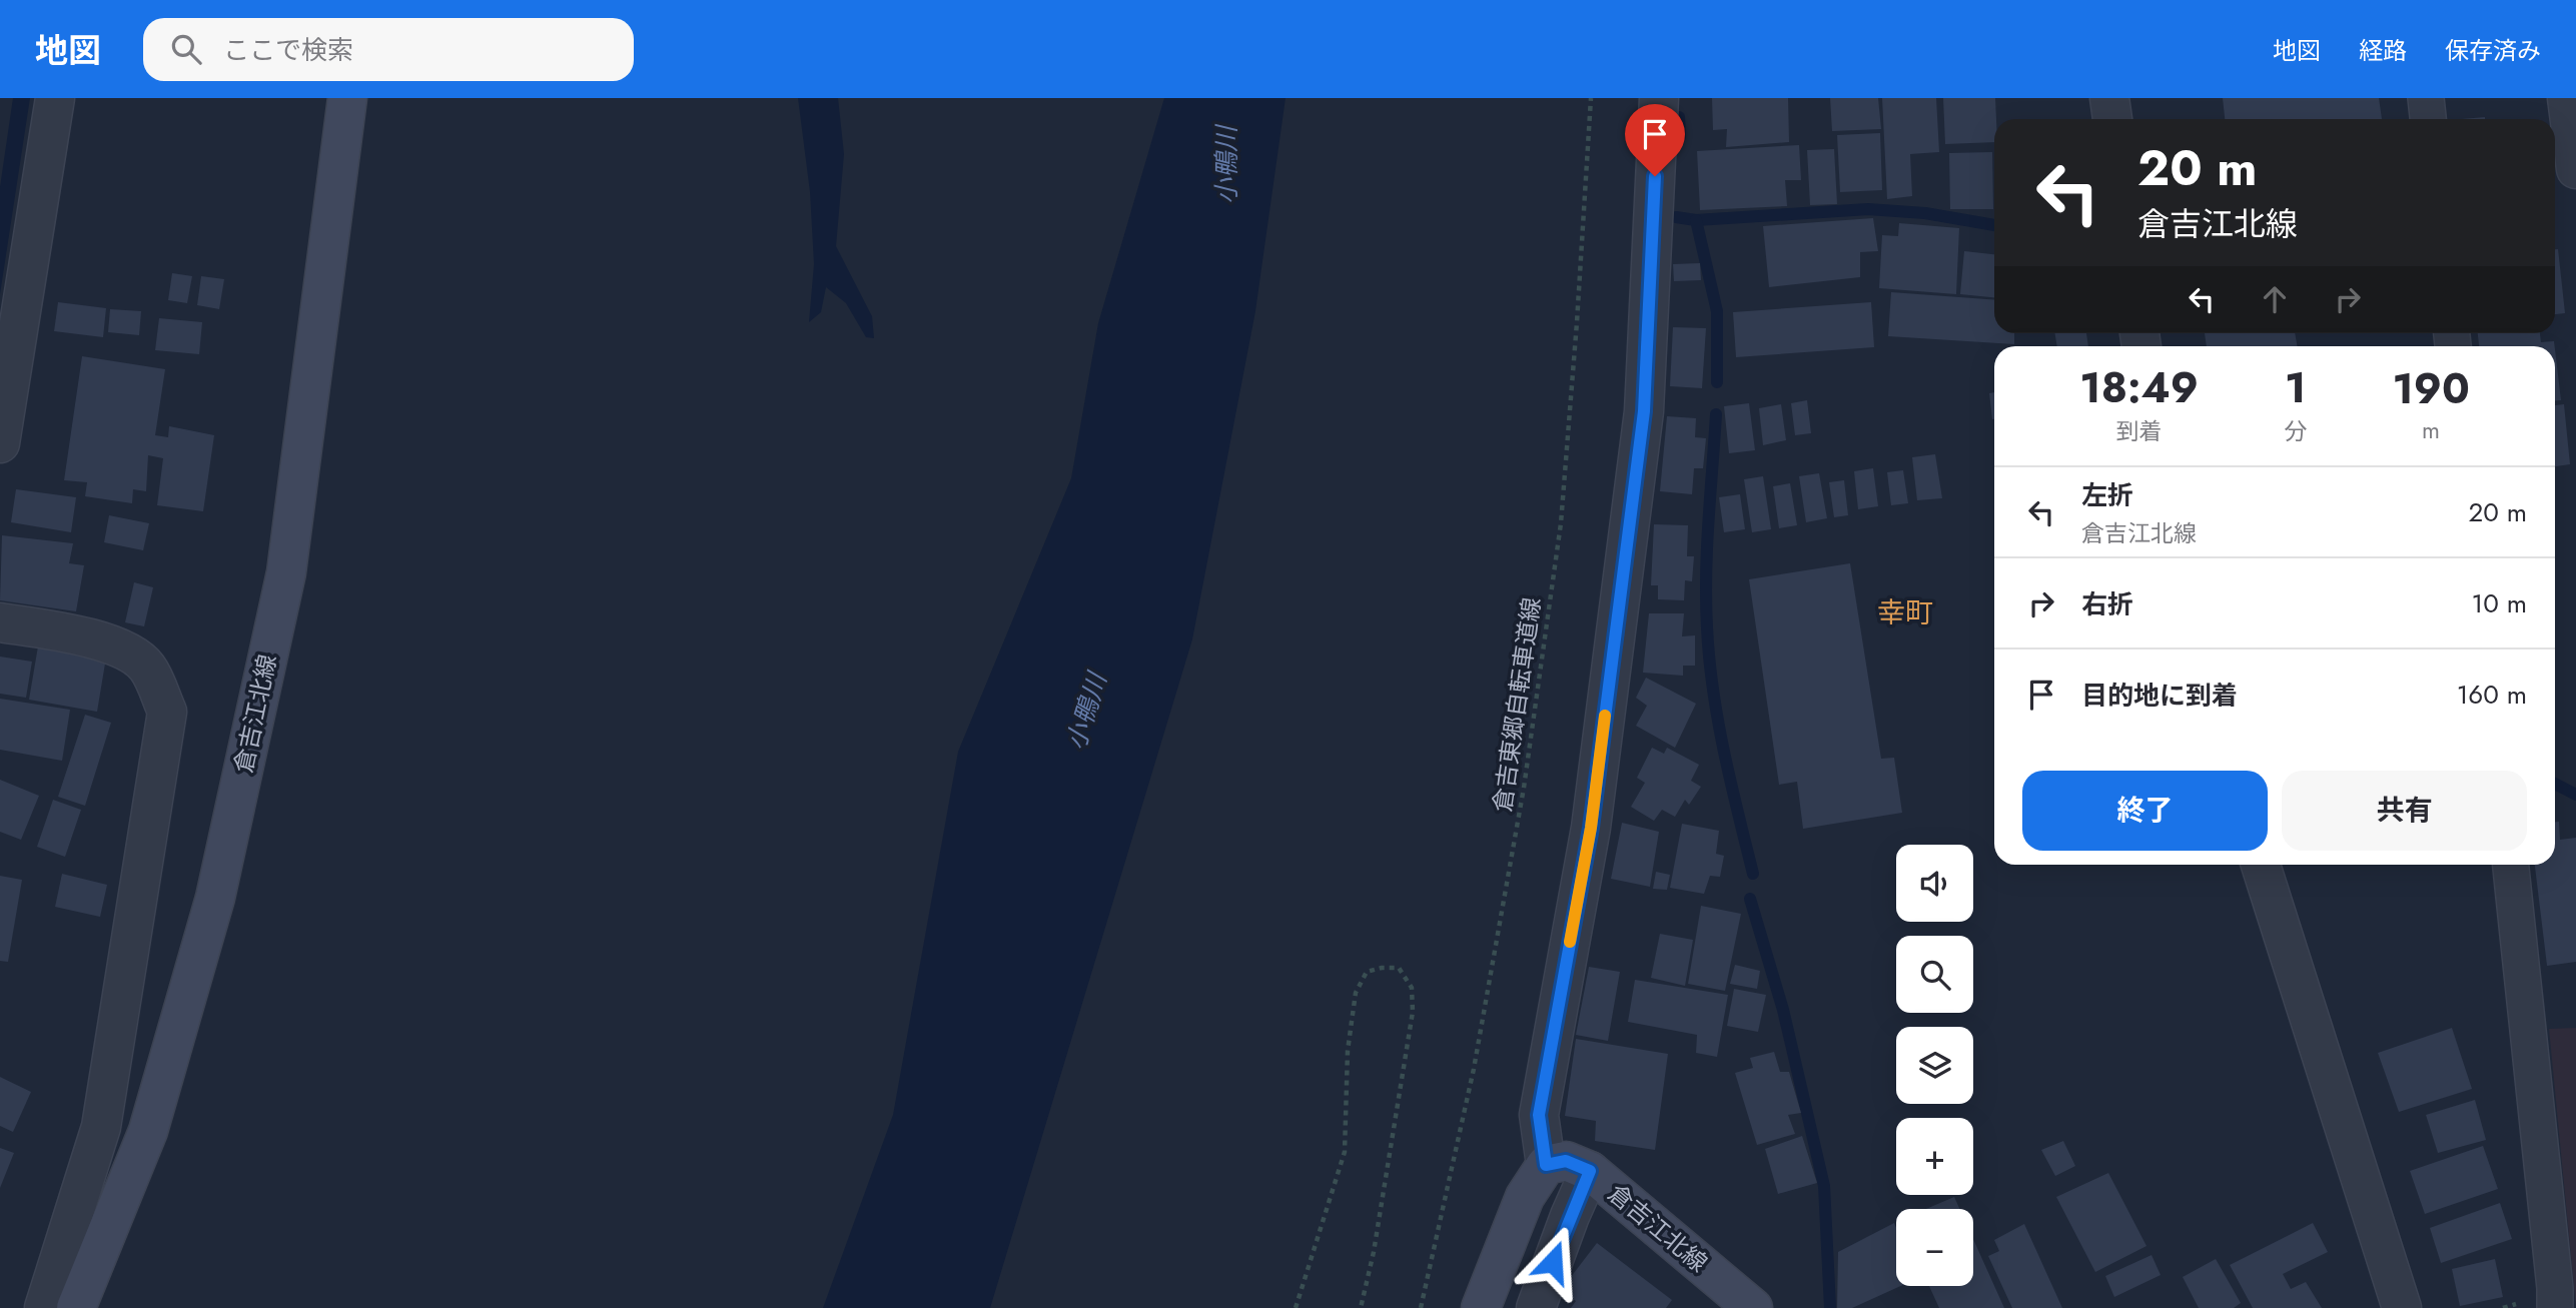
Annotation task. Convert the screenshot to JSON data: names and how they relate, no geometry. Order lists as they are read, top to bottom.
{
  "streets": {
    "main road": ["倉吉江北線"],
    "path": ["倉吉東郷自転車道線"]
  },
  "districts": ["幸町"],
  "water": ["小鴨川"],
  "page": {
    "header": "地図",
    "search": "ここで検索",
    "nav": ["地図", "経路", "保存済み"],
    "turn": ["20 m", "倉吉江北線"],
    "eta": [
      "18:49",
      "到着",
      "1",
      "分",
      "190",
      "m"
    ],
    "list": [
      {
        "name": "左折",
        "note": "倉吉江北線",
        "value": "20 m"
      },
      {
        "name": "右折",
        "value": "10 m"
      },
      {
        "name": "目的地に到着",
        "value": "160 m"
      }
    ],
    "buttons": ["終了", "共有"],
    "map_buttons": ["+", "−"]
  }
}
